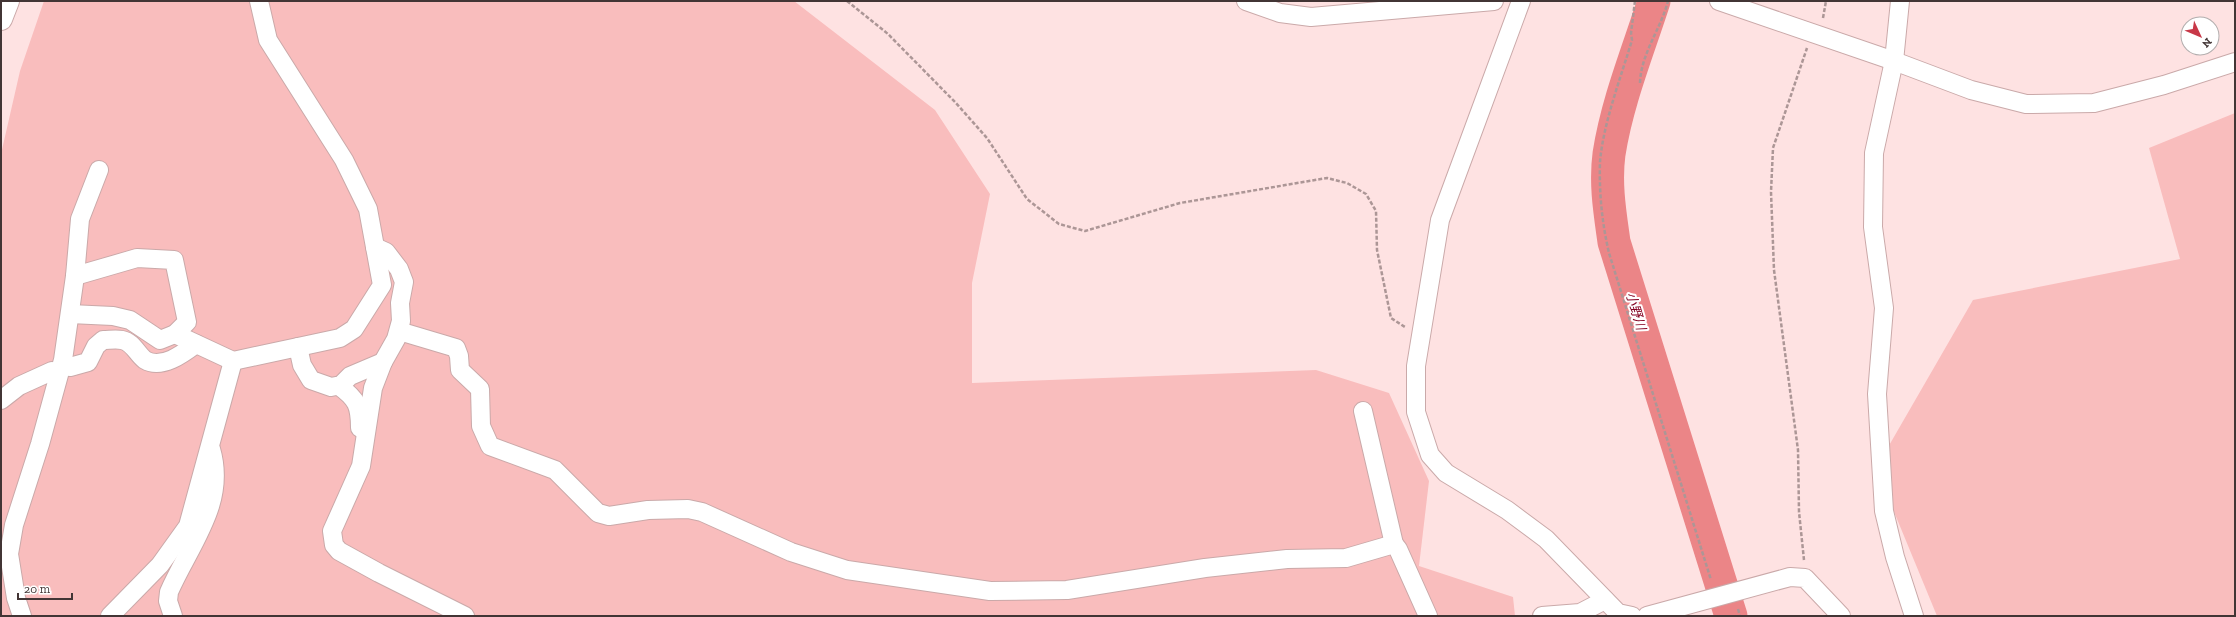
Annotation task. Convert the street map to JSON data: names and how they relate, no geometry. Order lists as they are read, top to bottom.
{
  "water": ["小野川"],
  "scale_bar": "20 m",
  "north": "bottom right"
}
